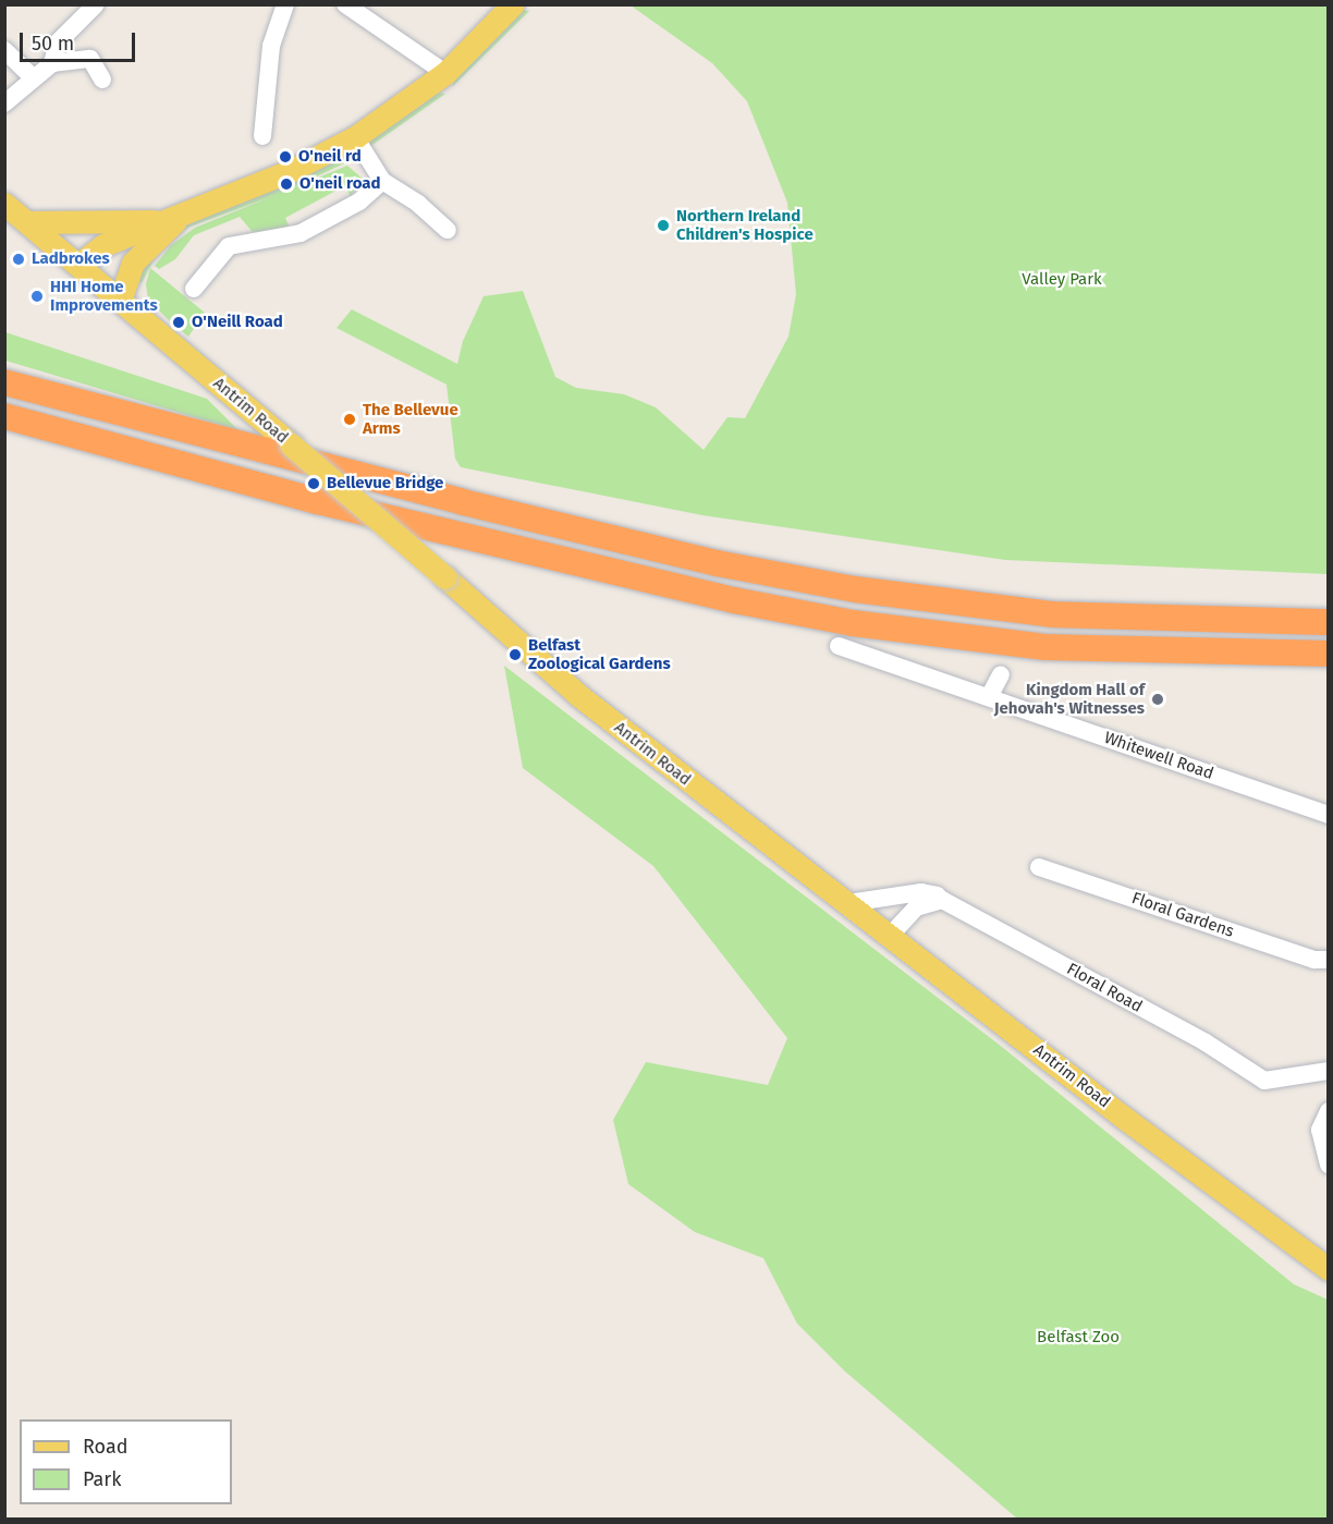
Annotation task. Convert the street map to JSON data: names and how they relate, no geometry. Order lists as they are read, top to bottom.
{
  "streets": {
    "main road": ["Antrim Road"],
    "street": ["Whitewell Road", "Floral Gardens", "Floral Road"]
  },
  "crossings": [
    ["Antrim Road", "Floral Road"]
  ],
  "parks": ["Valley Park", "Belfast Zoo"],
  "places": [
    "O'neil rd",
    "O'neil road",
    "Northern Ireland Children's Hospice",
    "Ladbrokes",
    "HHI Home Improvements",
    "O'Neill Road",
    "The Bellevue Arms",
    "Bellevue Bridge",
    "Belfast Zoological Gardens",
    "Kingdom Hall of Jehovah's Witnesses"
  ],
  "legend": ["Road", "Park"],
  "scale_bar": "50 m"
}
